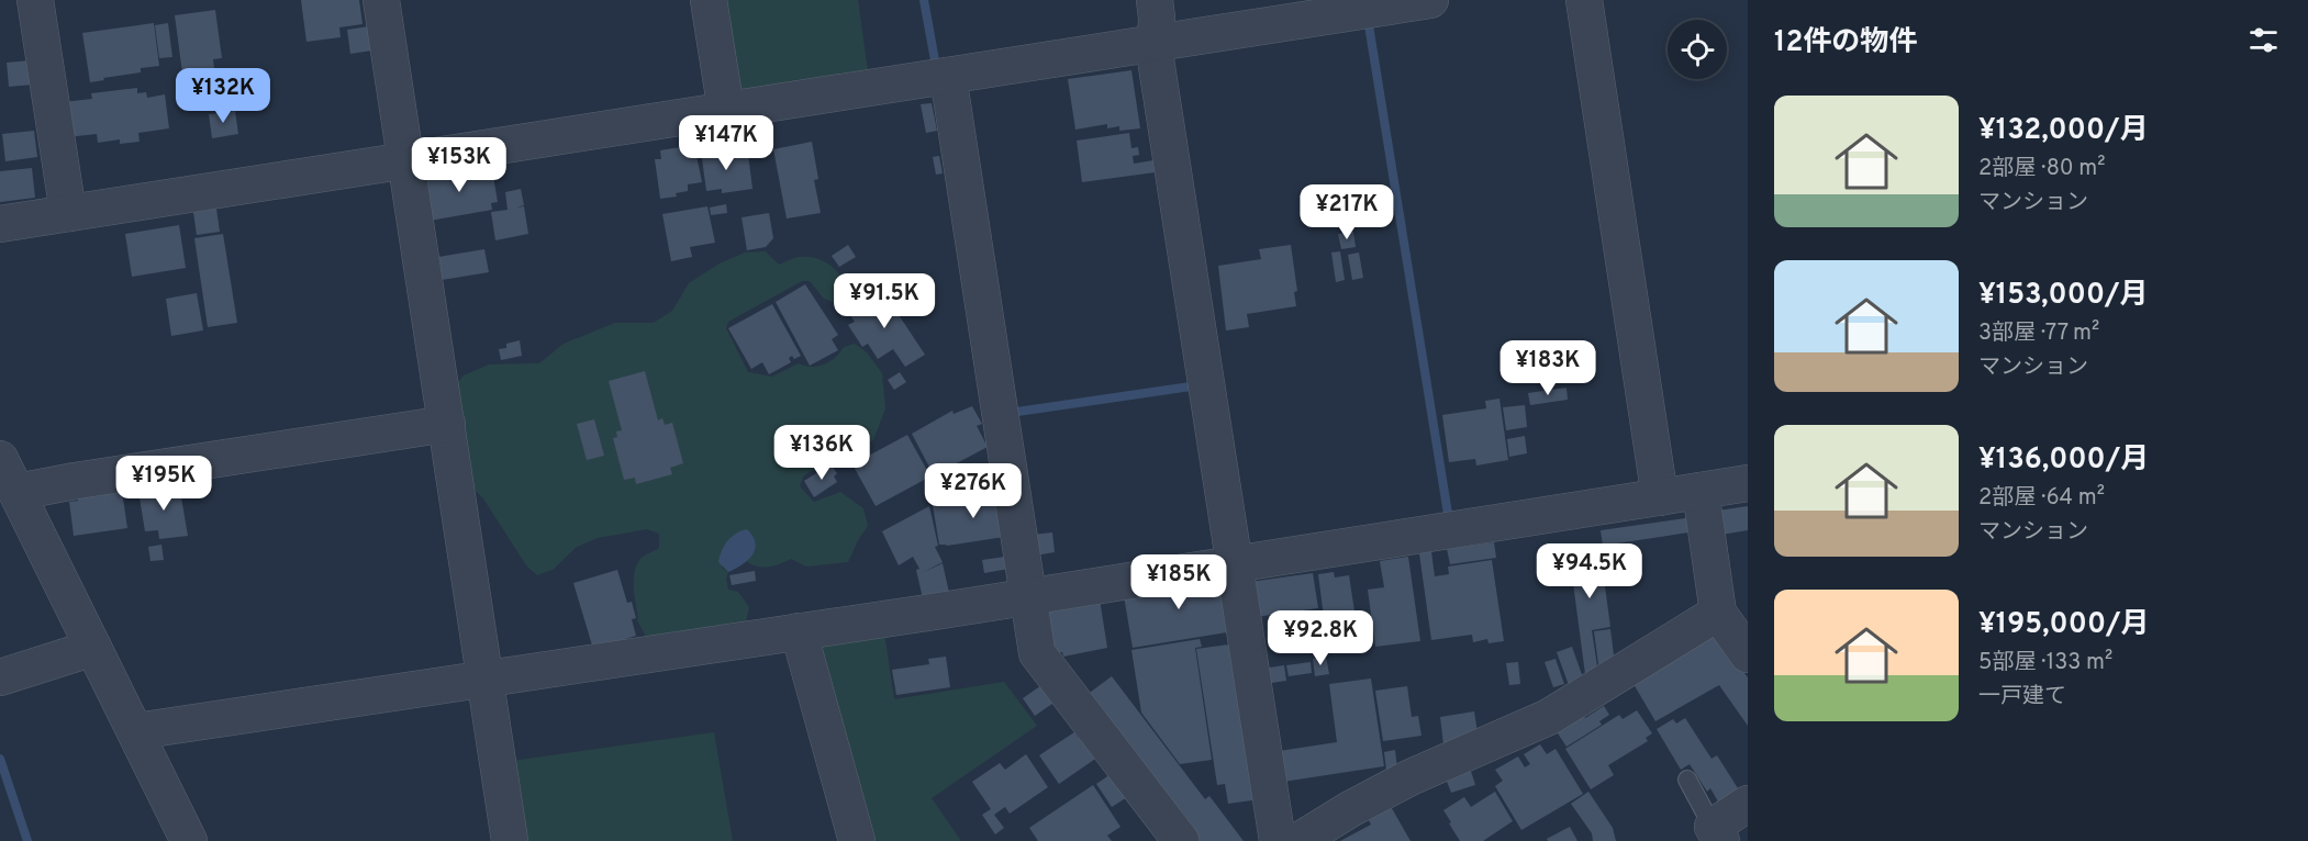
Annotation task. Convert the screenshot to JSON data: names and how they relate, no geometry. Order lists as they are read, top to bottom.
{
  "page": {
    "heading": "12件の物件",
    "price": [
      "¥132K",
      "¥147K",
      "¥153K",
      "¥217K",
      "¥91.5K",
      "¥183K",
      "¥136K",
      "¥195K",
      "¥276K",
      "¥94.5K",
      "¥185K",
      "¥92.8K"
    ],
    "list": [
      {
        "name": "¥132,000/月",
        "note": "2部屋 · 80 m² · マンション"
      },
      {
        "name": "¥153,000/月",
        "note": "3部屋 · 77 m² · マンション"
      },
      {
        "name": "¥136,000/月",
        "note": "2部屋 · 64 m² · マンション"
      },
      {
        "name": "¥195,000/月",
        "note": "5部屋 · 133 m² · 一戸建て"
      }
    ]
  }
}
